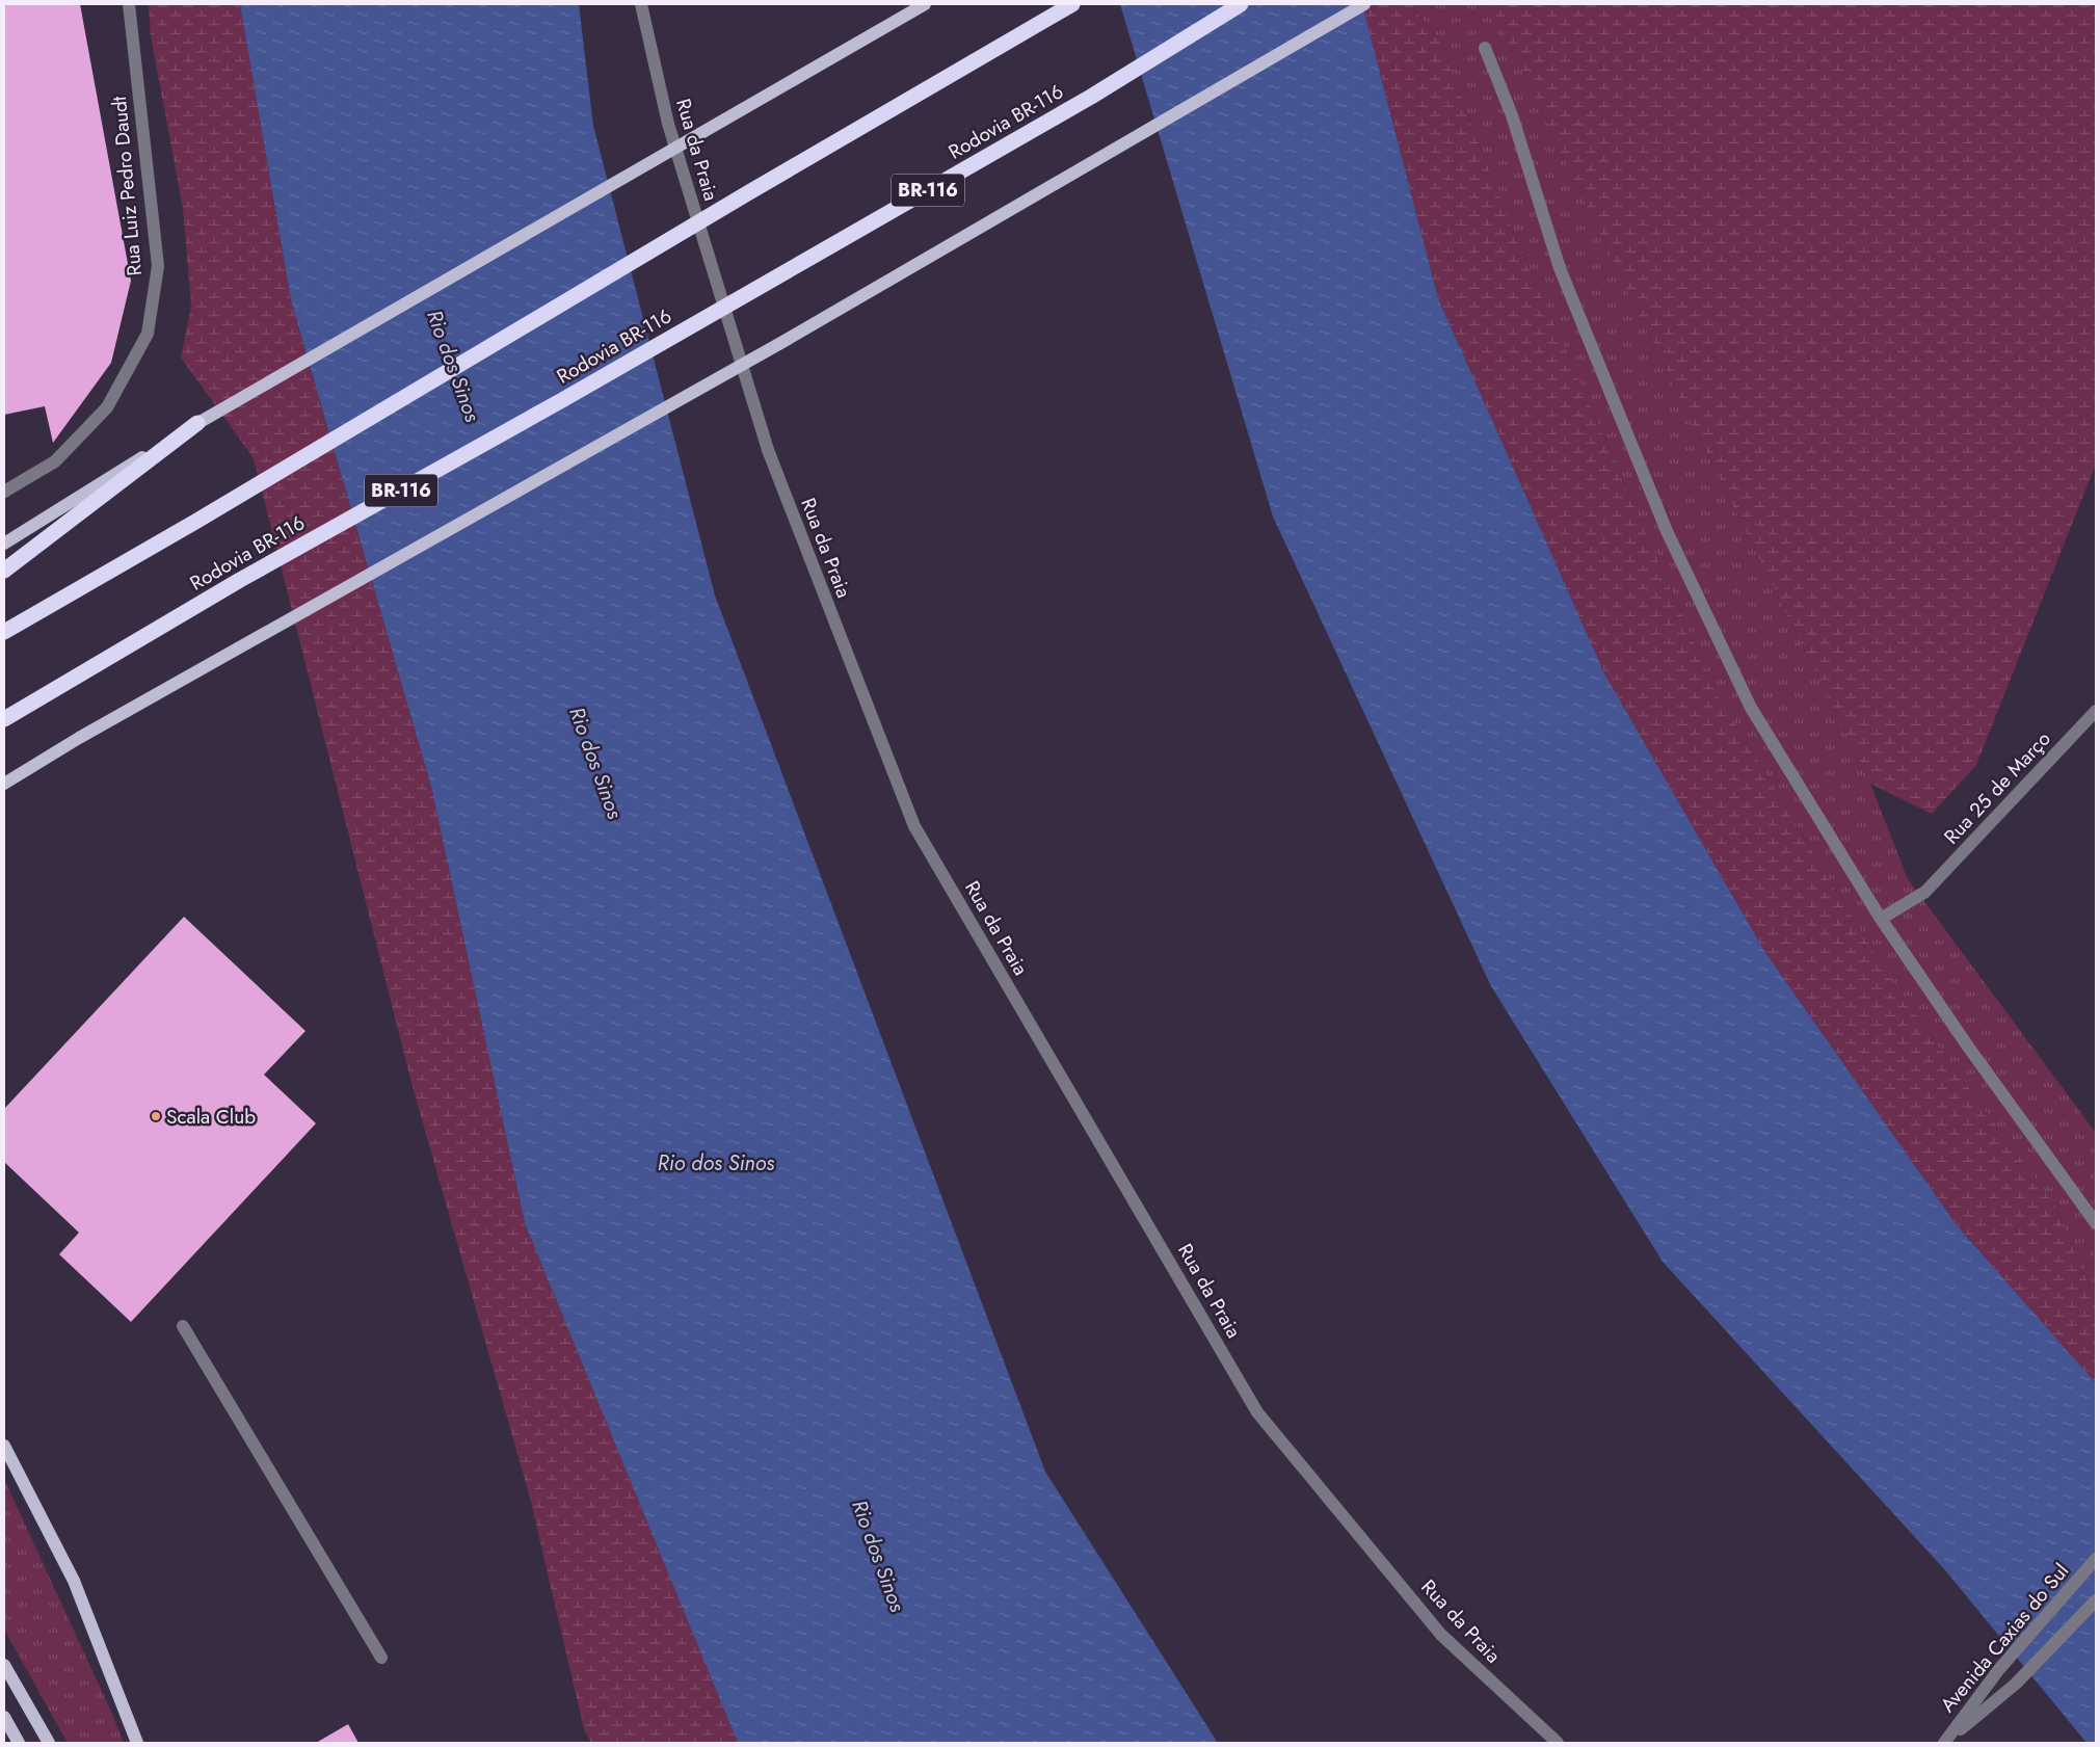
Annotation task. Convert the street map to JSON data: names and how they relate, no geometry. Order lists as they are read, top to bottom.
{
  "streets": {
    "highway": ["Rodovia BR-116", "BR-116"],
    "street": [
      "Rua da Praia",
      "Rua Luiz Pedro Daudt",
      "Rua 25 de Março",
      "Avenida Caxias do Sul"
    ]
  },
  "water": ["Rio dos Sinos"],
  "places": ["Scala Club"]
}
